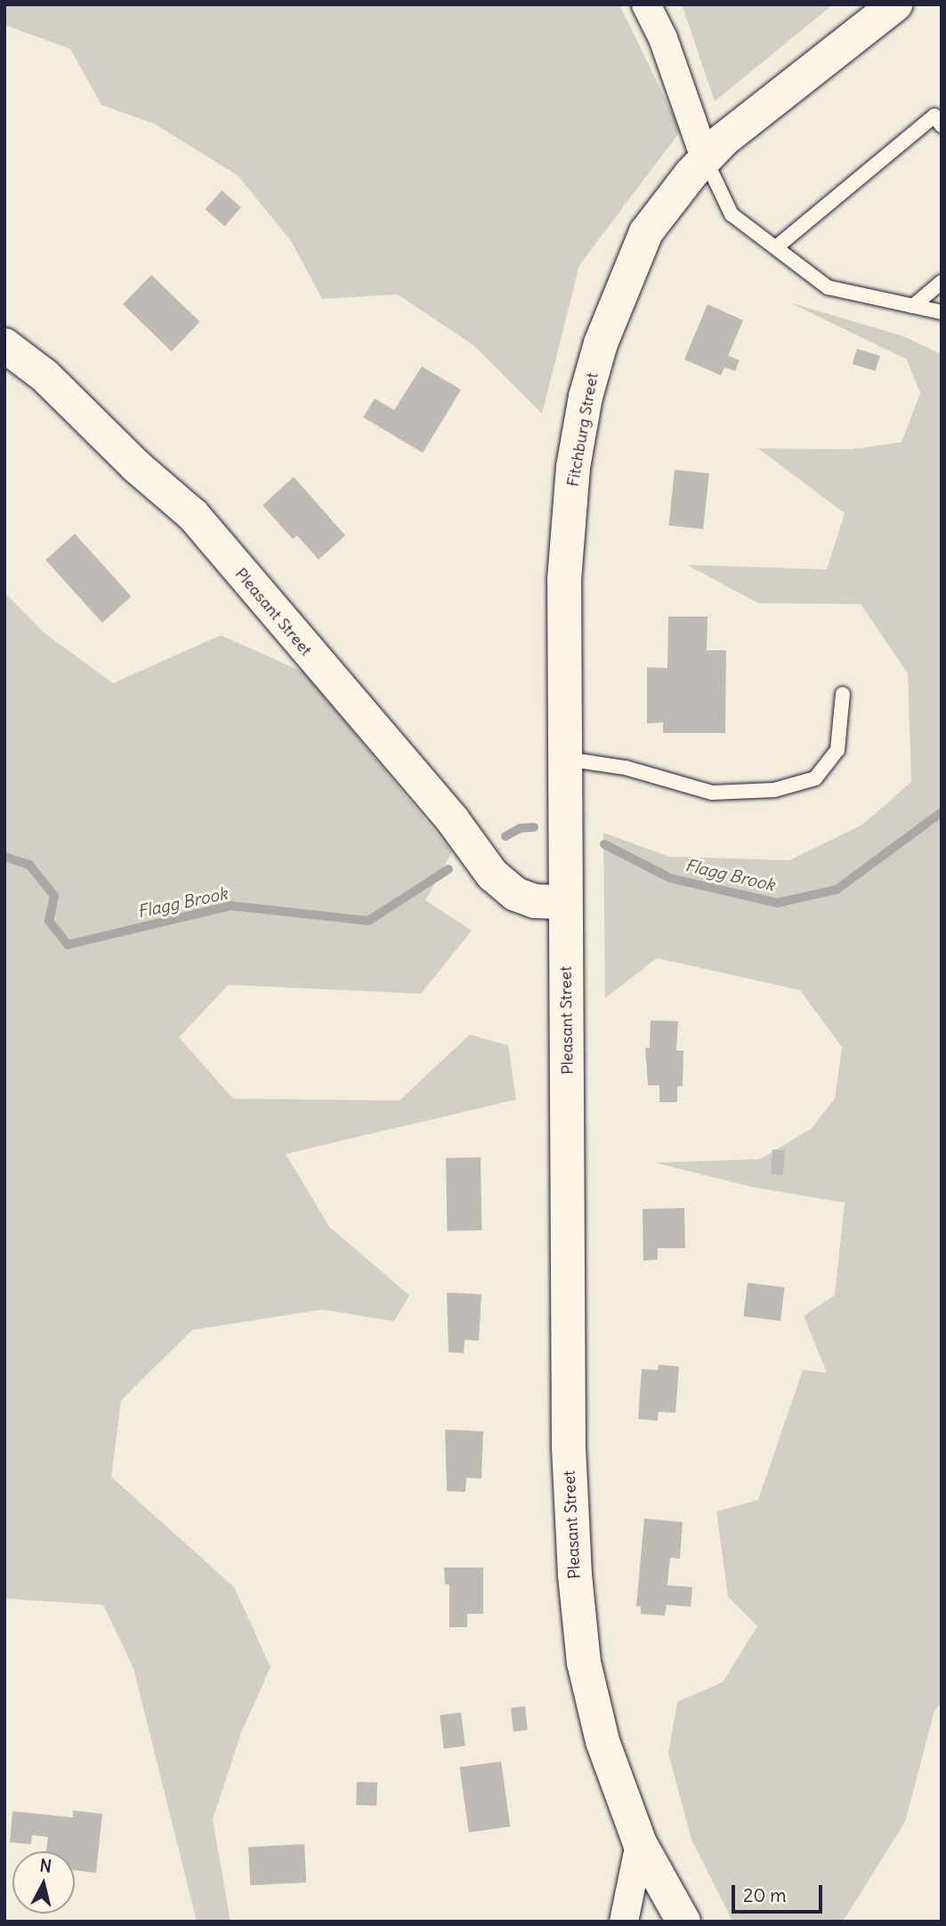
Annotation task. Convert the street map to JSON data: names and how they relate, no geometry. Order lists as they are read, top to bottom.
{
  "streets": {
    "street": ["Fitchburg Street", "Pleasant Street"]
  },
  "crossings": [
    ["Fitchburg Street", "Pleasant Street"]
  ],
  "water": ["Flagg Brook"],
  "scale_bar": "20 m",
  "north": "top"
}
